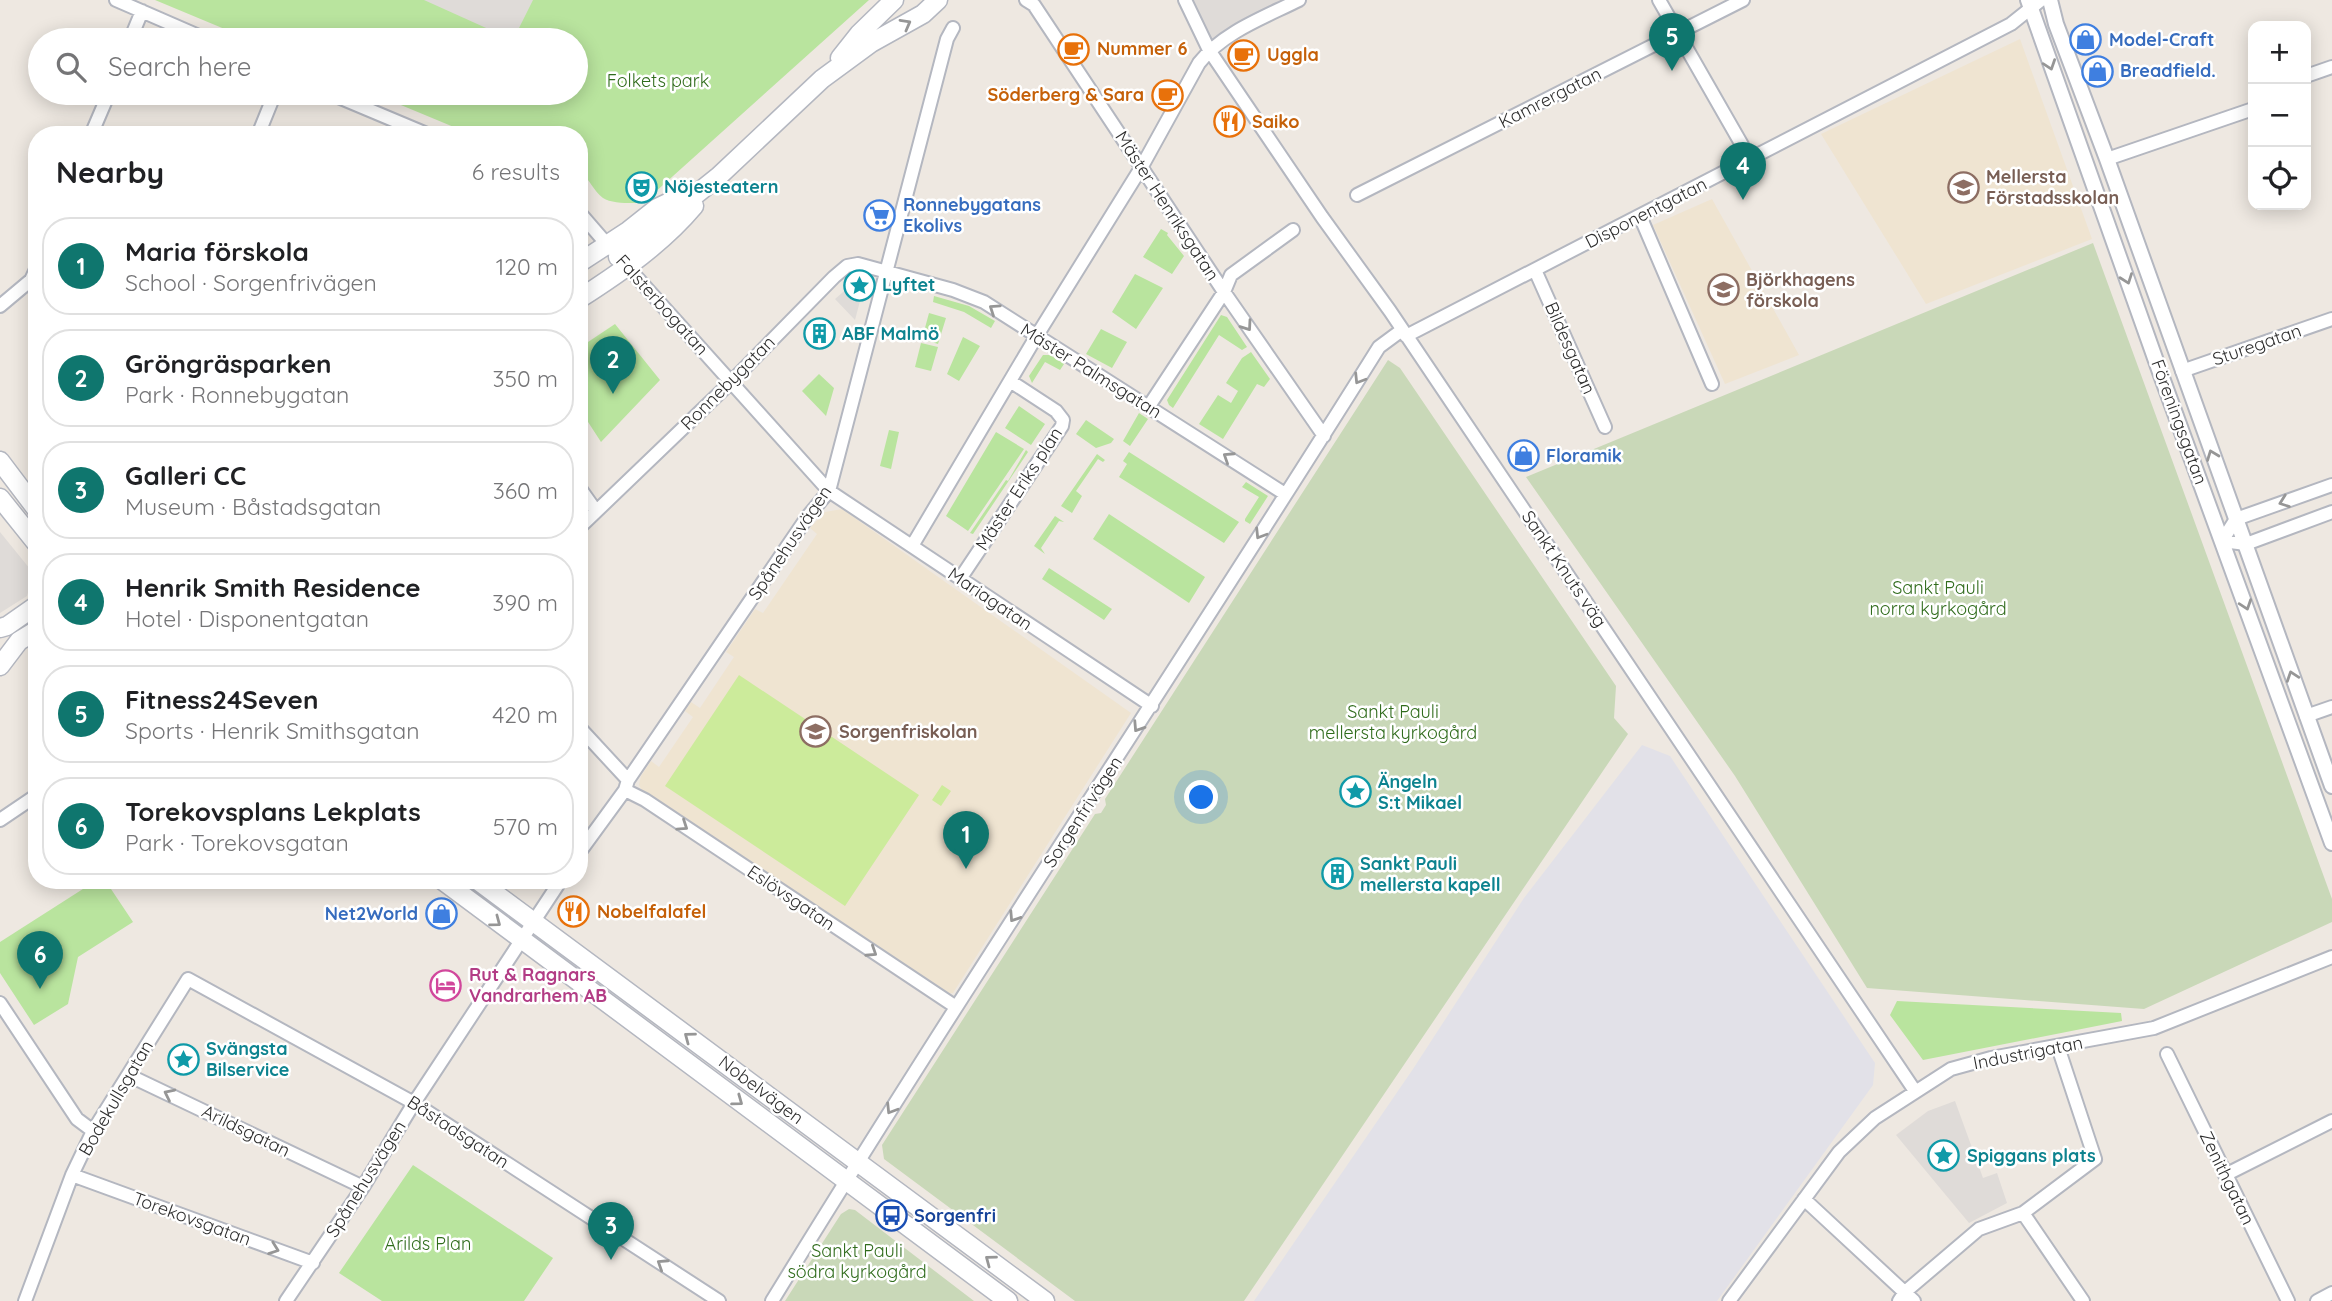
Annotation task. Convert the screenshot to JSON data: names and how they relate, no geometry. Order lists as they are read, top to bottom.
{
  "streets": {
    "main road": ["Nobelvägen"],
    "street": [
      "Kamrergatan",
      "Mäster Henriksgatan",
      "Disponentgatan",
      "Falsterbogatan",
      "Sturegatan",
      "Bildesgatan",
      "Mäster Palmsgatan",
      "Ronnebygatan",
      "Föreningsgatan",
      "Mäster Eriks plan",
      "Spånehusvägen",
      "Sankt Knuts väg",
      "Mariagatan",
      "Sorgenfrivägen",
      "Eslövsgatan",
      "Industrigatan",
      "Bodekullsgatan",
      "Arildsgatan",
      "Båstadsgatan",
      "Zenithgatan",
      "Torekovsgatan"
    ]
  },
  "crossings": [
    ["Mäster Henriksgatan", "Sorgenfrivägen"],
    ["Disponentgatan", "Bildesgatan"],
    ["Disponentgatan", "Föreningsgatan"],
    ["Disponentgatan", "Sankt Knuts väg"],
    ["Disponentgatan", "Sorgenfrivägen"],
    ["Falsterbogatan", "Ronnebygatan"],
    ["Falsterbogatan", "Spånehusvägen"],
    ["Falsterbogatan", "Mariagatan"],
    ["Sturegatan", "Föreningsgatan"],
    ["Mäster Palmsgatan", "Ronnebygatan"],
    ["Mäster Palmsgatan", "Spånehusvägen"],
    ["Mäster Palmsgatan", "Sorgenfrivägen"],
    ["Ronnebygatan", "Spånehusvägen"],
    ["Mäster Eriks plan", "Mariagatan"],
    ["Spånehusvägen", "Mariagatan"],
    ["Spånehusvägen", "Eslövsgatan"],
    ["Spånehusvägen", "Nobelvägen"],
    ["Spånehusvägen", "Arildsgatan"],
    ["Spånehusvägen", "Båstadsgatan"],
    ["Spånehusvägen", "Torekovsgatan"],
    ["Sankt Knuts väg", "Sorgenfrivägen"],
    ["Sankt Knuts väg", "Industrigatan"],
    ["Mariagatan", "Sorgenfrivägen"],
    ["Sorgenfrivägen", "Eslövsgatan"],
    ["Sorgenfrivägen", "Nobelvägen"],
    ["Bodekullsgatan", "Arildsgatan"],
    ["Bodekullsgatan", "Båstadsgatan"],
    ["Bodekullsgatan", "Torekovsgatan"]
  ],
  "one_way": [
    "Mäster Palmsgatan",
    "Sorgenfrivägen",
    "Eslövsgatan",
    "Arildsgatan",
    "Båstadsgatan",
    "Torekovsgatan"
  ],
  "parks": [
    "Folkets park",
    "Sankt Pauli norra kyrkogård",
    "Sankt Pauli mellersta kyrkogård",
    "Arilds Plan",
    "Sankt Pauli södra kyrkogård"
  ],
  "places": {
    "shop": [
      "Model-Craft",
      "Breadfield.",
      "Floramik",
      "Net2World"
    ],
    "cafe": ["Nummer 6", "Uggla", "Söderberg & Sara"],
    "restaurant": ["Saiko", "Nobelfalafel"],
    "theatre": ["Nöjesteatern"],
    "school or university": ["Mellersta Förstadsskolan", "Björkhagens förskola", "Sorgenfriskolan"],
    "supermarket": ["Ronnebygatans Ekolivs"],
    "place": [
      "Lyftet",
      "Ängeln S:t Mikael",
      "Svängsta Bilservice",
      "Spiggans plats"
    ],
    "building": ["ABF Malmö", "Sankt Pauli mellersta kapell"],
    "hotel": ["Rut & Ragnars Vandrarhem AB"],
    "bus stop": ["Sorgenfri"]
  },
  "page": {
    "pins": [
      "5",
      "4",
      "2",
      "1",
      "6",
      "3"
    ],
    "map_buttons": ["+", "−"],
    "search": "Search here",
    "heading": ["Nearby", "6 results"],
    "list": [
      {
        "mark": "1",
        "name": "Maria förskola",
        "note": "School · Sorgenfrivägen",
        "value": "120 m"
      },
      {
        "mark": "2",
        "name": "Gröngräsparken",
        "note": "Park · Ronnebygatan",
        "value": "350 m"
      },
      {
        "mark": "3",
        "name": "Galleri CC",
        "note": "Museum · Båstadsgatan",
        "value": "360 m"
      },
      {
        "mark": "4",
        "name": "Henrik Smith Residence",
        "note": "Hotel · Disponentgatan",
        "value": "390 m"
      },
      {
        "mark": "5",
        "name": "Fitness24Seven",
        "note": "Sports · Henrik Smithsgatan",
        "value": "420 m"
      },
      {
        "mark": "6",
        "name": "Torekovsplans Lekplats",
        "note": "Park · Torekovsgatan",
        "value": "570 m"
      }
    ]
  }
}
